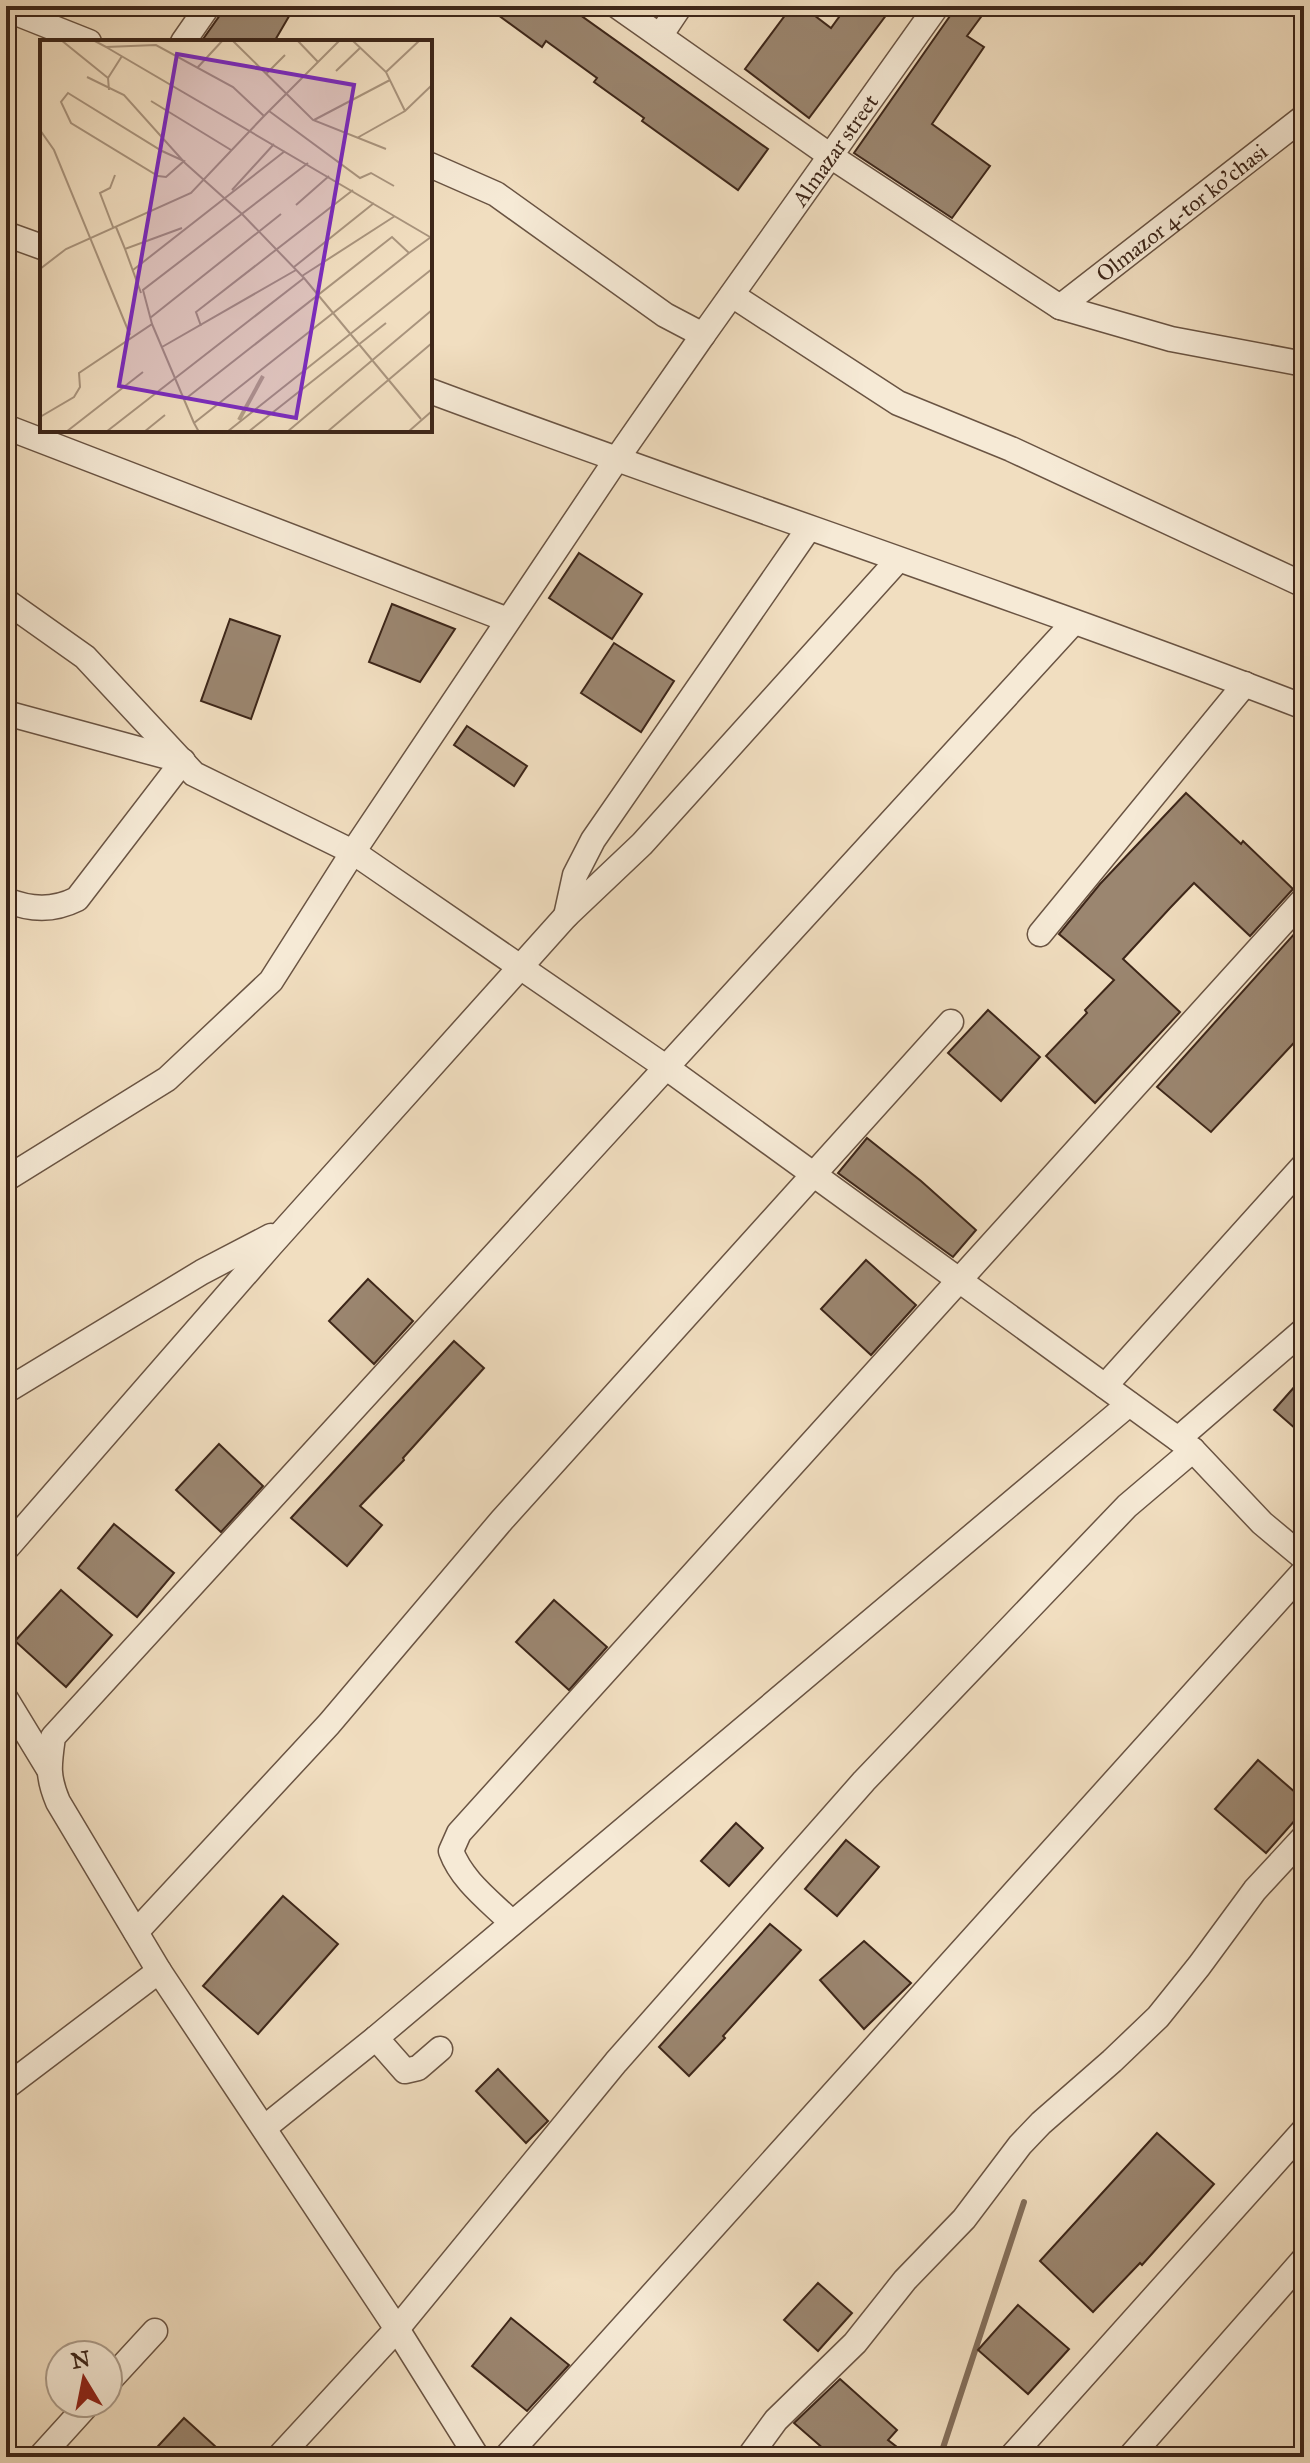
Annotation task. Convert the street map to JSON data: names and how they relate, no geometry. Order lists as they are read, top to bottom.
{
  "streets": {
    "street": ["Almazar street", "Olmazor 4-tor ko'chasi"]
  },
  "north": "top"
}
